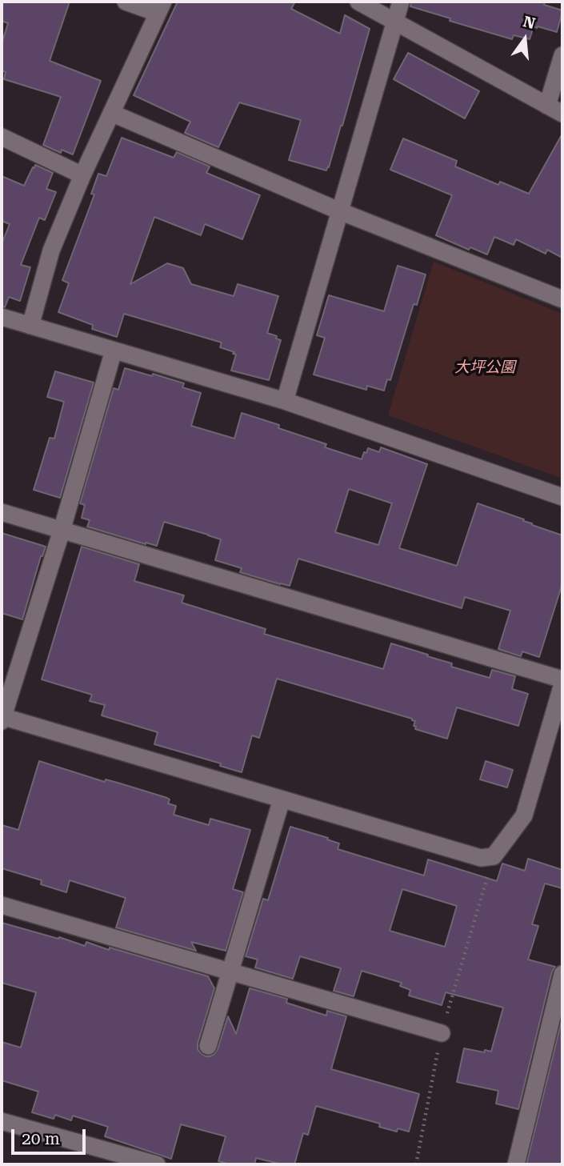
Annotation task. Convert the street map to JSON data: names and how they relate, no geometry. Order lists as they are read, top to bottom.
{
  "parks": ["大坪公園"],
  "scale_bar": "20 m",
  "north": "top"
}
